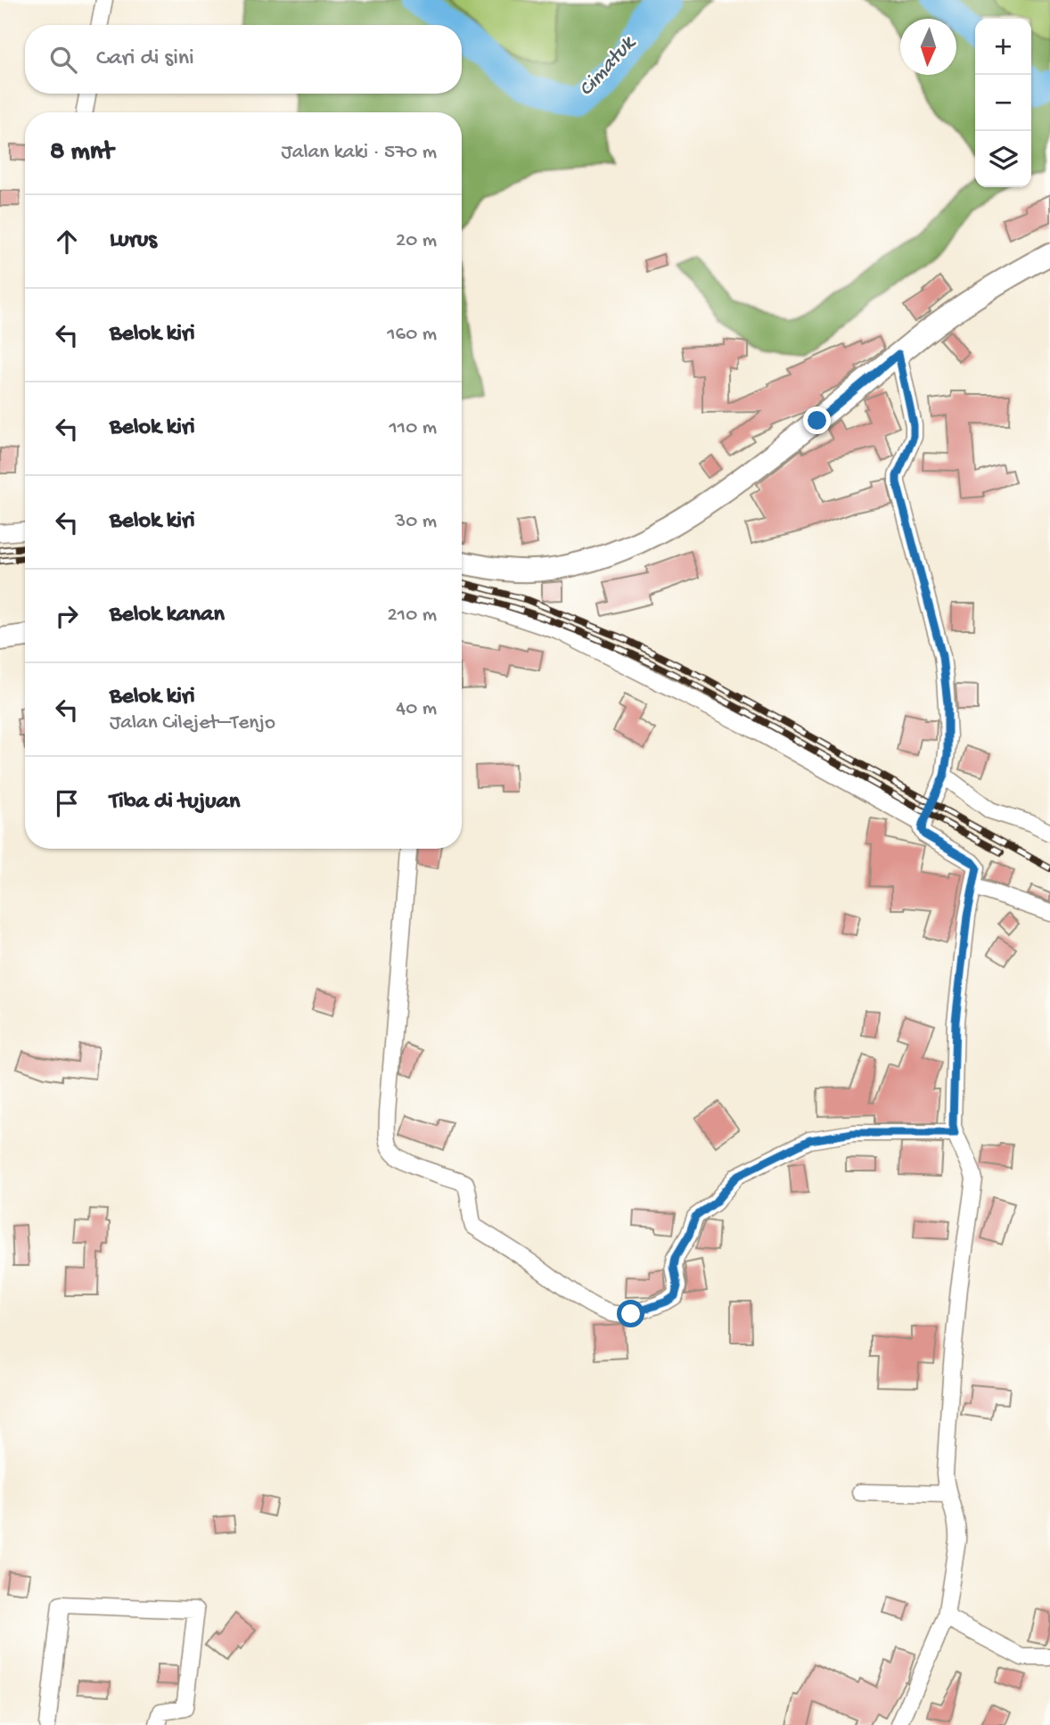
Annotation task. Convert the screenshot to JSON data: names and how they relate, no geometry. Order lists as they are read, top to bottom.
{
  "water": ["Cimatuk"],
  "north": "bottom",
  "page": {
    "map_buttons": ["+", "−"],
    "search": "Cari di sini",
    "heading": ["8 mnt", "Jalan kaki · 570 m"],
    "list": [
      ["Lurus", "20 m"],
      ["Belok kiri", "160 m"],
      ["Belok kiri", "110 m"],
      ["Belok kiri", "30 m"],
      ["Belok kanan", "210 m"],
      ["Belok kiri", "Jalan Cilejet–Tenjo", "40 m"],
      "Tiba di tujuan"
    ]
  }
}
